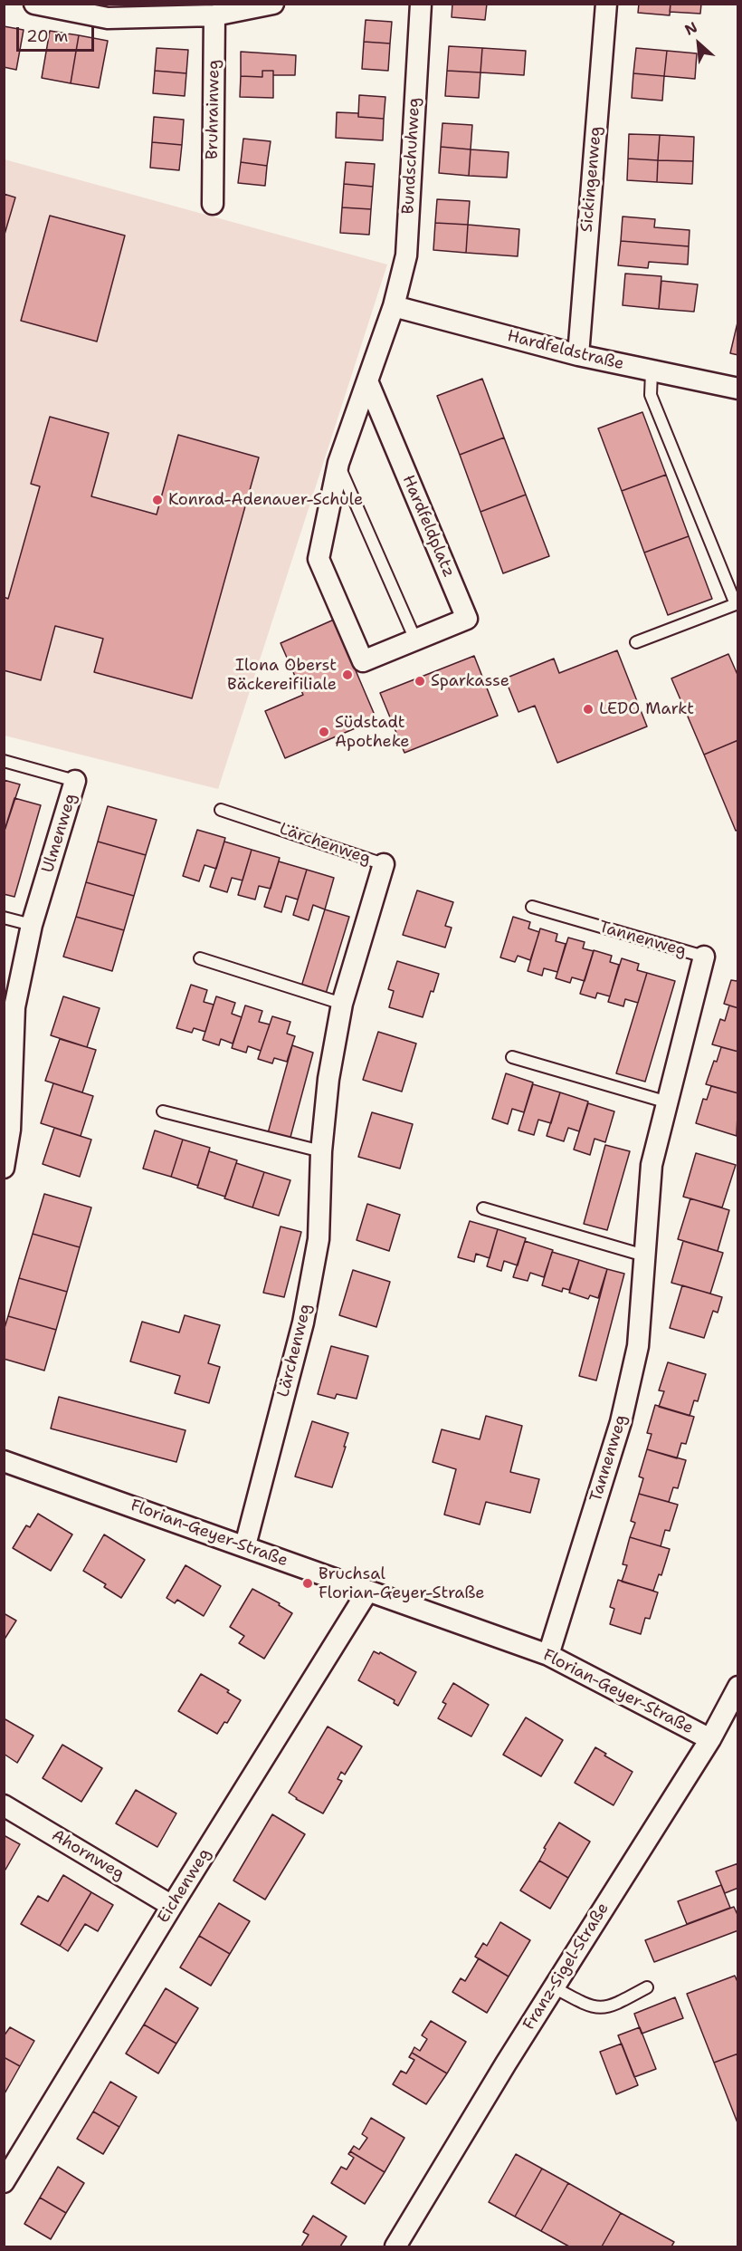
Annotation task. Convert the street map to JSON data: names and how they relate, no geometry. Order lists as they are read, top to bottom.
{
  "streets": {
    "street": [
      "Bruhrainweg",
      "Bundschuhweg",
      "Sickingenweg",
      "Hardfeldstraße",
      "Hardfeldplatz",
      "Ulmenweg",
      "Lärchenweg",
      "Tannenweg",
      "Florian-Geyer-Straße",
      "Ahornweg",
      "Eichenweg",
      "Franz-Sigel-Straße"
    ]
  },
  "crossings": [
    ["Bundschuhweg", "Hardfeldstraße"],
    ["Bundschuhweg", "Hardfeldplatz"],
    ["Sickingenweg", "Hardfeldstraße"],
    ["Hardfeldstraße", "Hardfeldplatz"],
    ["Lärchenweg", "Florian-Geyer-Straße"],
    ["Tannenweg", "Florian-Geyer-Straße"],
    ["Florian-Geyer-Straße", "Eichenweg"],
    ["Florian-Geyer-Straße", "Franz-Sigel-Straße"],
    ["Ahornweg", "Eichenweg"]
  ],
  "places": [
    "Konrad-Adenauer-Schule",
    "Ilona Oberst Bäckereifiliale",
    "Sparkasse",
    "LEDO Markt",
    "Südstadt Apotheke",
    "Bruchsal Florian-Geyer-Straße"
  ],
  "scale_bar": "20 m",
  "north": "top left"
}
